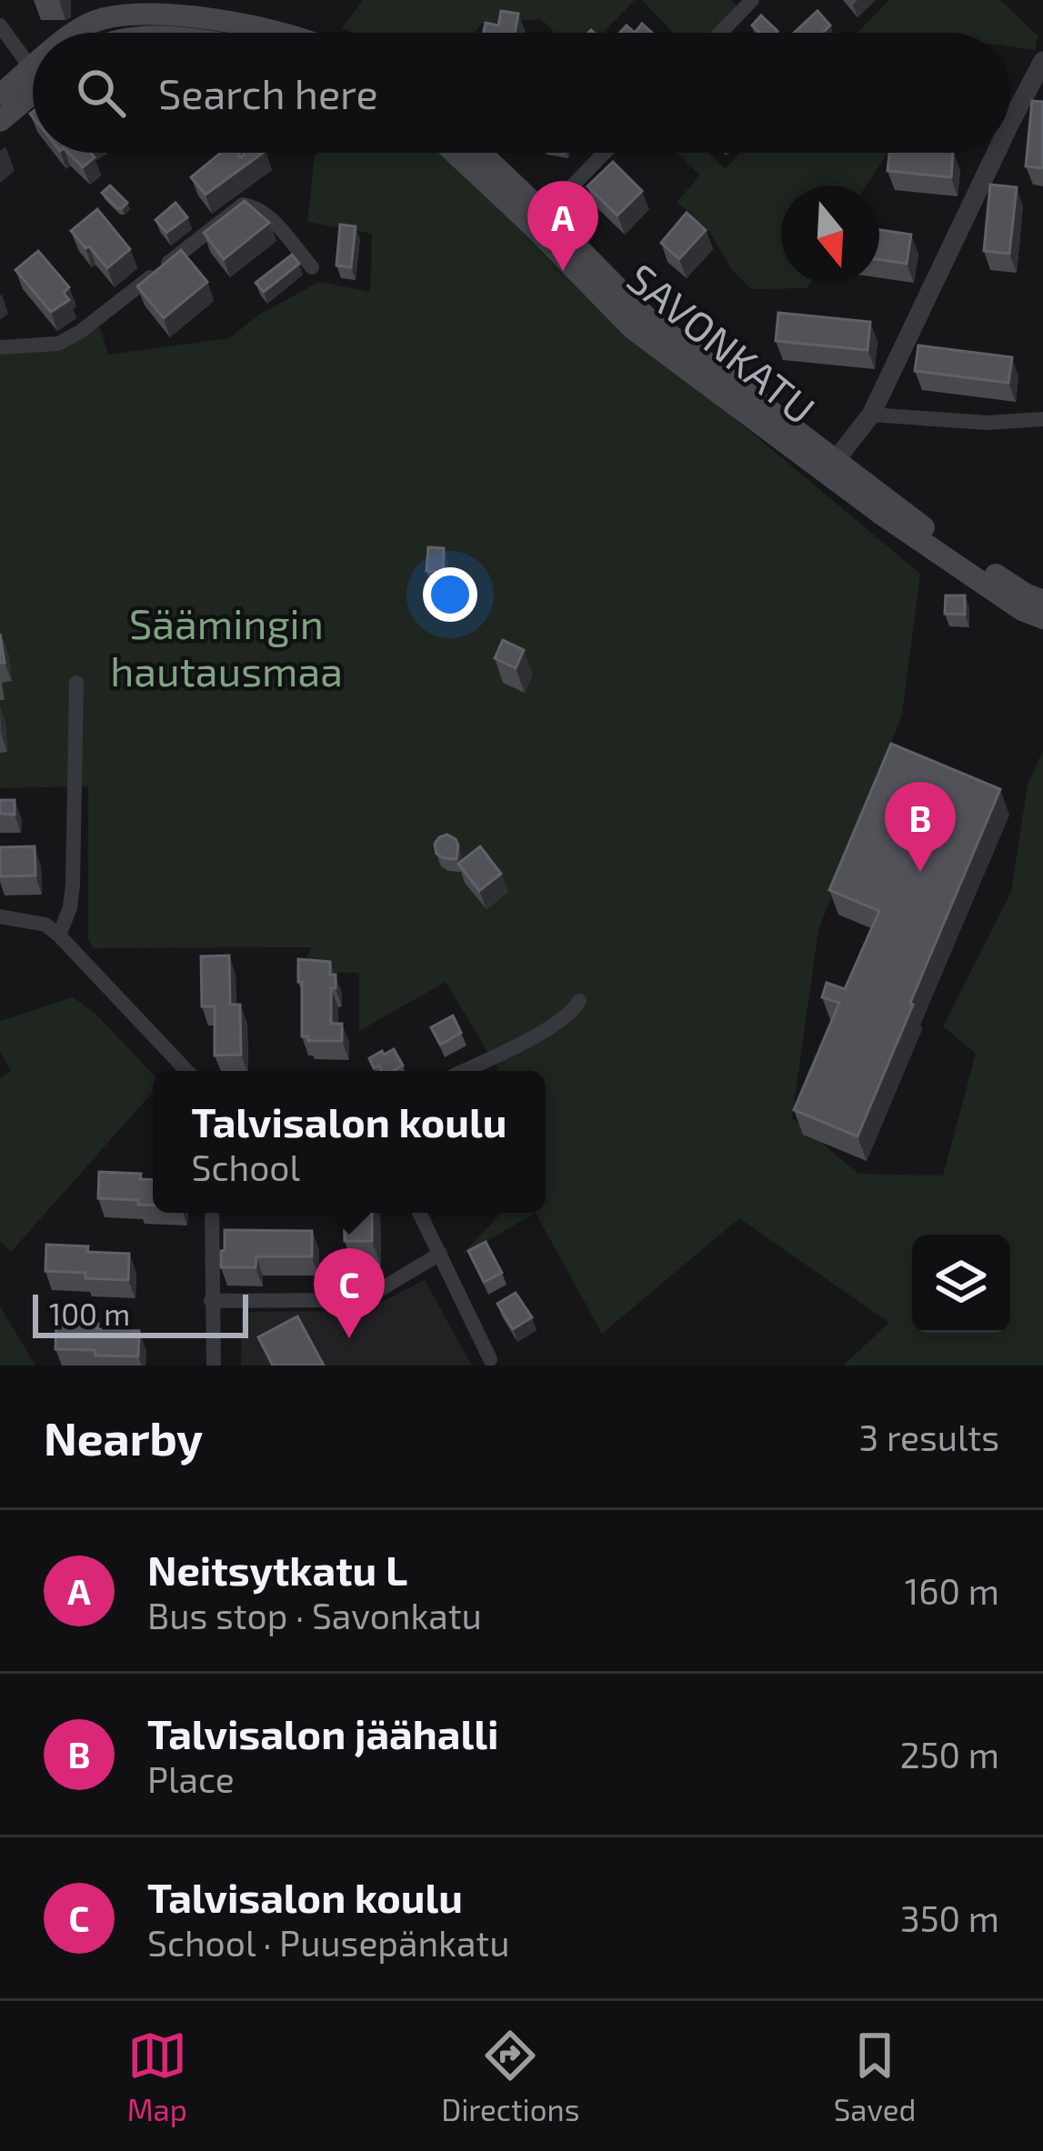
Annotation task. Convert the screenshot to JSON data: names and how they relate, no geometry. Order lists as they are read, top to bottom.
{
  "streets": {
    "main road": ["SAVONKATU"]
  },
  "parks": ["Säämingin hautausmaa"],
  "scale_bar": "100 m",
  "north": "bottom",
  "page": {
    "search": "Search here",
    "pins": ["A", "B", "C"],
    "popup": ["Talvisalon koulu", "School"],
    "scale": "100 m",
    "heading": ["Nearby", "3 results"],
    "list": [
      {
        "mark": "A",
        "name": "Neitsytkatu L",
        "note": "Bus stop · Savonkatu",
        "value": "160 m"
      },
      {
        "mark": "B",
        "name": "Talvisalon jäähalli",
        "note": "Place",
        "value": "250 m"
      },
      {
        "mark": "C",
        "name": "Talvisalon koulu",
        "note": "School · Puusepänkatu",
        "value": "350 m"
      }
    ],
    "nav": ["Map", "Directions", "Saved"]
  }
}
